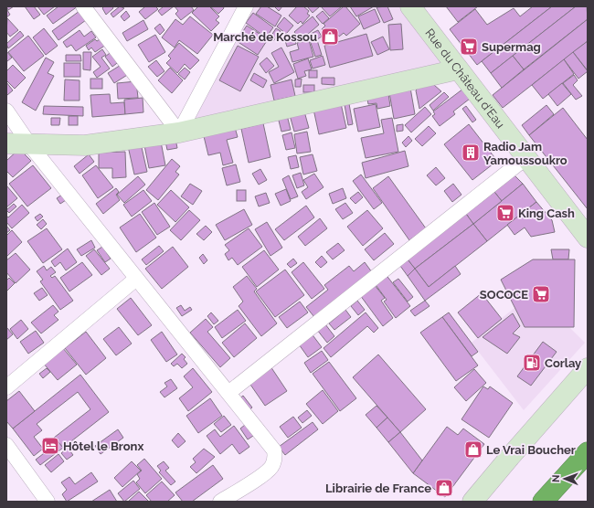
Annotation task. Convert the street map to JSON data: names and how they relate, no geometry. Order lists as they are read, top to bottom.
{
  "streets": {
    "street": ["Rue du Château d'Eau"]
  },
  "places": {
    "shop": ["Marché de Kossou", "Le Vrai Boucher", "Librairie de France"],
    "supermarket": ["Supermag", "King Cash", "SOCOCE"],
    "building": ["Radio Jam Yamoussoukro"],
    "fuel station": ["Corlay"],
    "hotel": ["Hôtel le Bronx"]
  },
  "north": "left"
}
